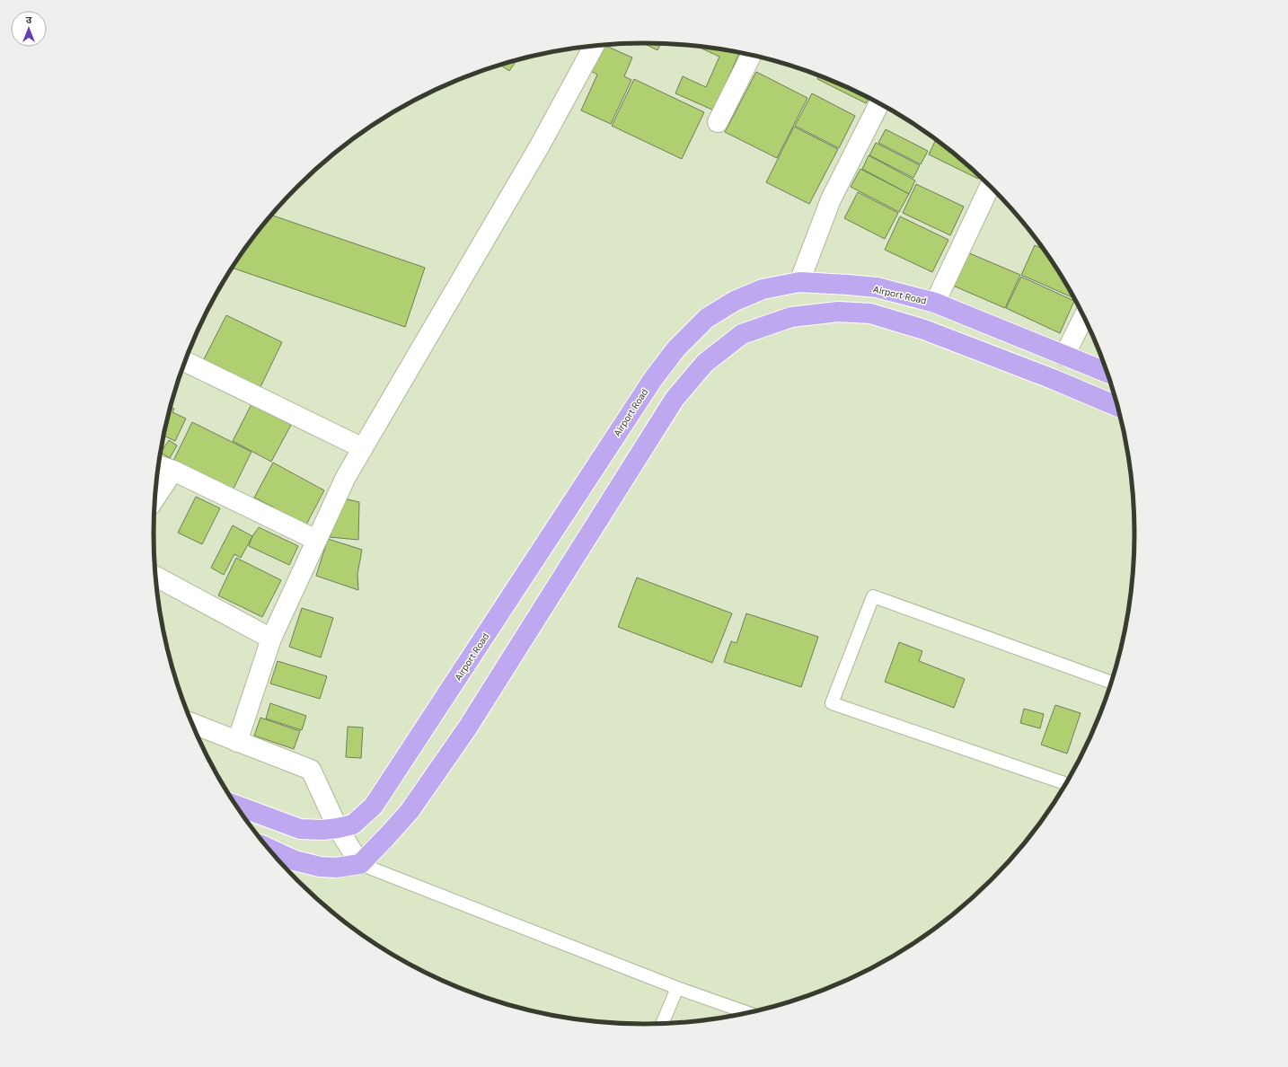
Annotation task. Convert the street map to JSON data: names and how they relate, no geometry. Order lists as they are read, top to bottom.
{
  "streets": {
    "main road": ["Airport Road"]
  },
  "north": "top"
}
